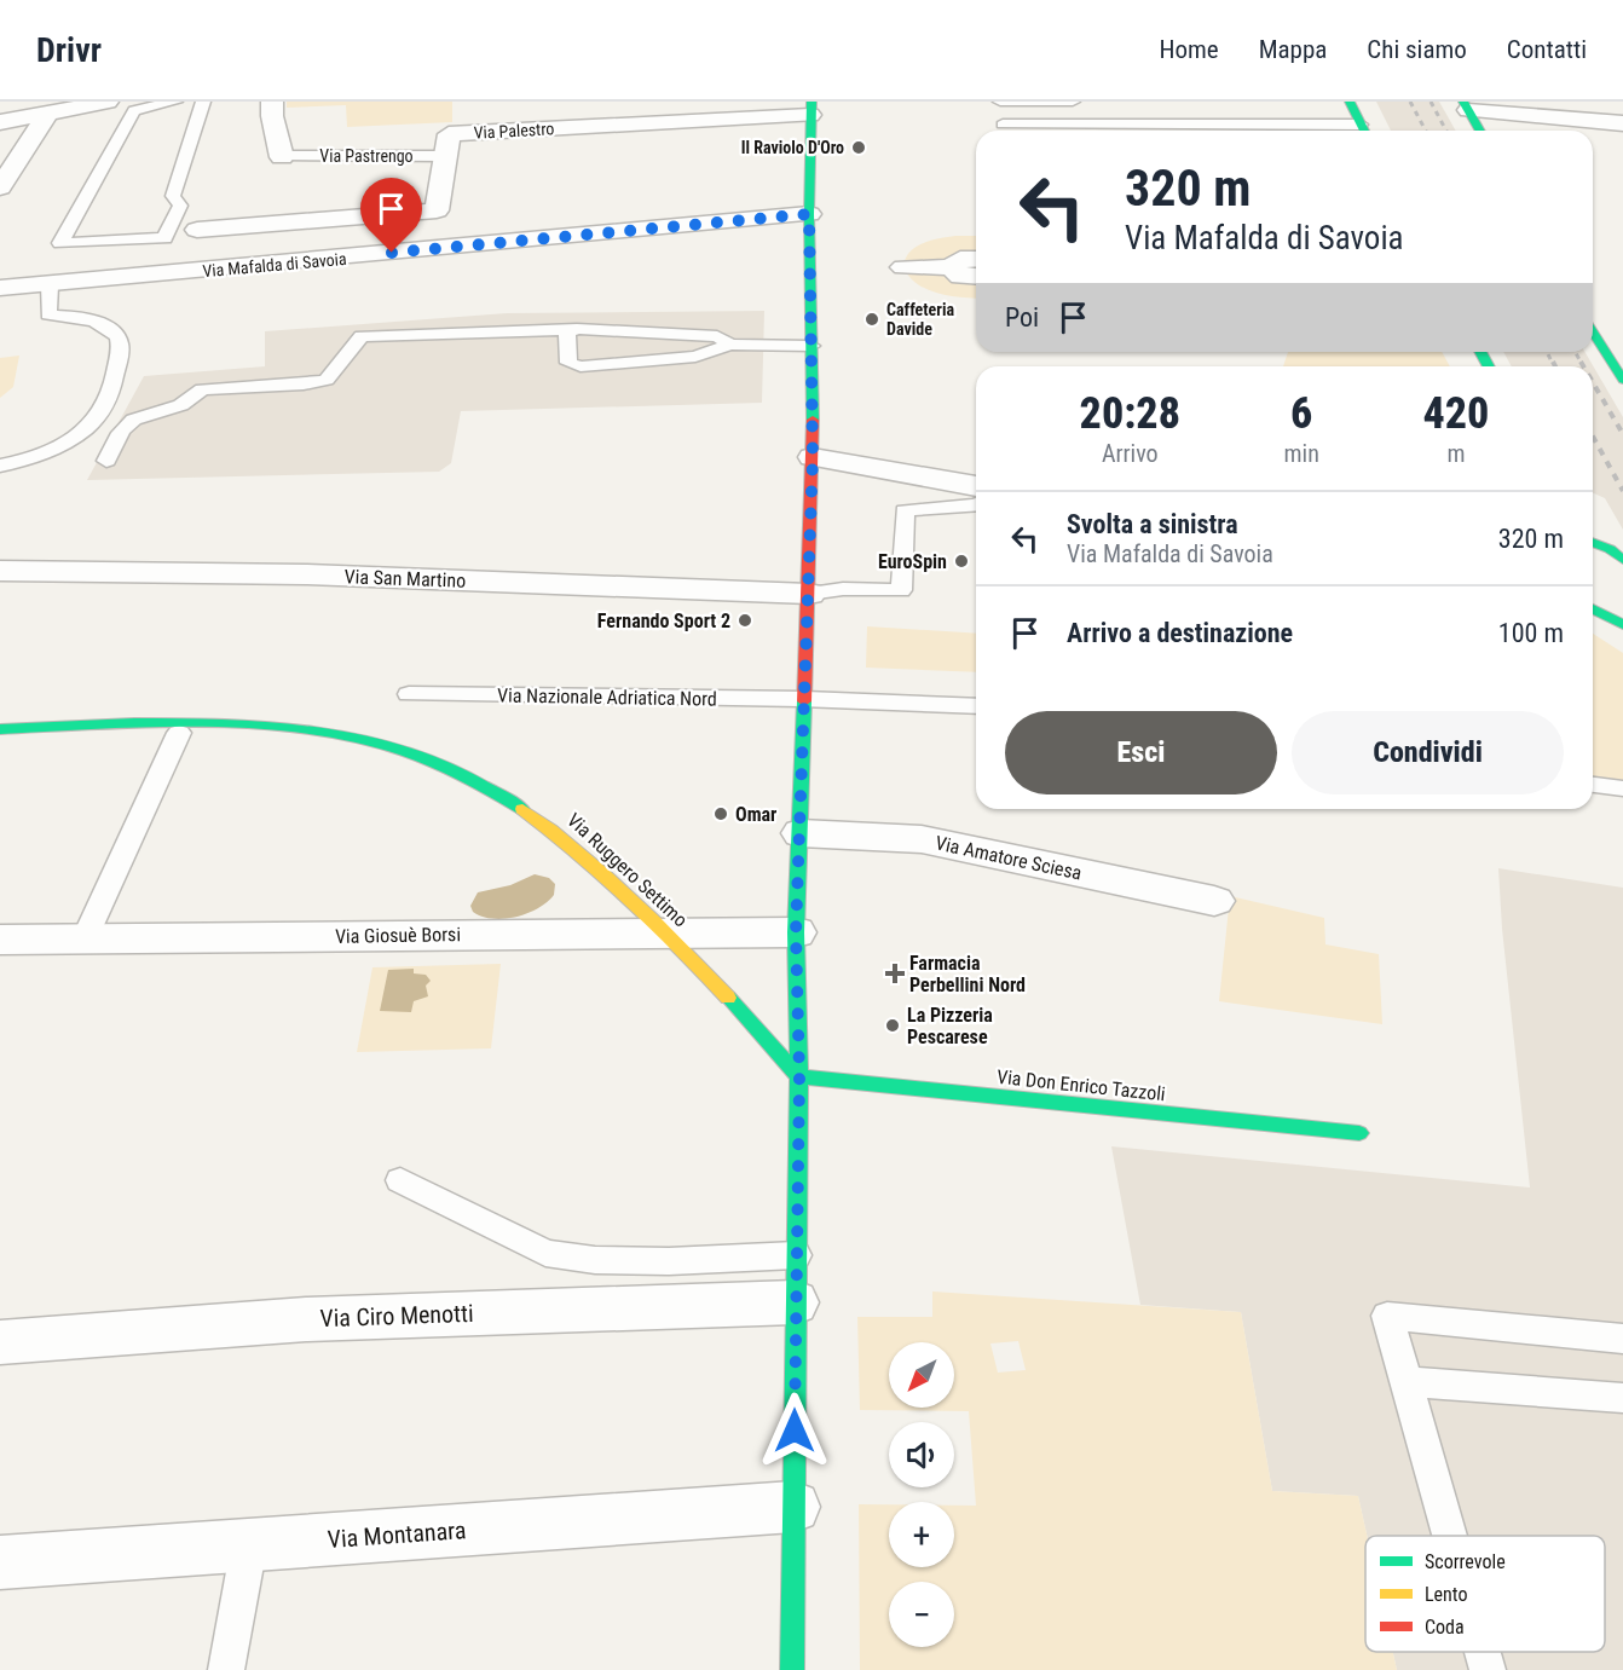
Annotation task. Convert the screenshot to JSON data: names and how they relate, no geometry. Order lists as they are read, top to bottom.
{
  "streets": {
    "main road": ["Via Ruggero Settimo", "Via Don Enrico Tazzoli"],
    "street": [
      "Via Palestro",
      "Via Mafalda di Savoia",
      "Via San Martino",
      "Via Amatore Sciesa",
      "Via Giosuè Borsi",
      "Via Ciro Menotti",
      "Via Montanara"
    ],
    "lane": ["Via Pastrengo", "Via Nazionale Adriatica Nord"]
  },
  "crossings": [
    ["Via Palestro", "Via Pastrengo"],
    ["Via Ruggero Settimo", "Via Giosuè Borsi"],
    ["Via Ruggero Settimo", "Via Don Enrico Tazzoli"]
  ],
  "places": {
    "other": [
      "Il Raviolo D'Oro",
      "Caffeteria Davide",
      "EuroSpin",
      "Fernando Sport 2",
      "Omar",
      "La Pizzeria Pescarese"
    ],
    "health": ["Farmacia Perbellini Nord"]
  },
  "legend": ["Scorrevole", "Lento", "Coda"],
  "north": "bottom left",
  "page": {
    "header": "Drivr",
    "nav": [
      "Home",
      "Mappa",
      "Chi siamo",
      "Contatti"
    ],
    "turn": ["320 m", "Via Mafalda di Savoia"],
    "then": "Poi",
    "eta": [
      "20:28",
      "Arrivo",
      "6",
      "min",
      "420",
      "m"
    ],
    "list": [
      {
        "name": "Svolta a sinistra",
        "note": "Via Mafalda di Savoia",
        "value": "320 m"
      },
      {
        "name": "Arrivo a destinazione",
        "value": "100 m"
      }
    ],
    "buttons": ["Esci", "Condividi"],
    "map_buttons": ["+", "−"]
  }
}
